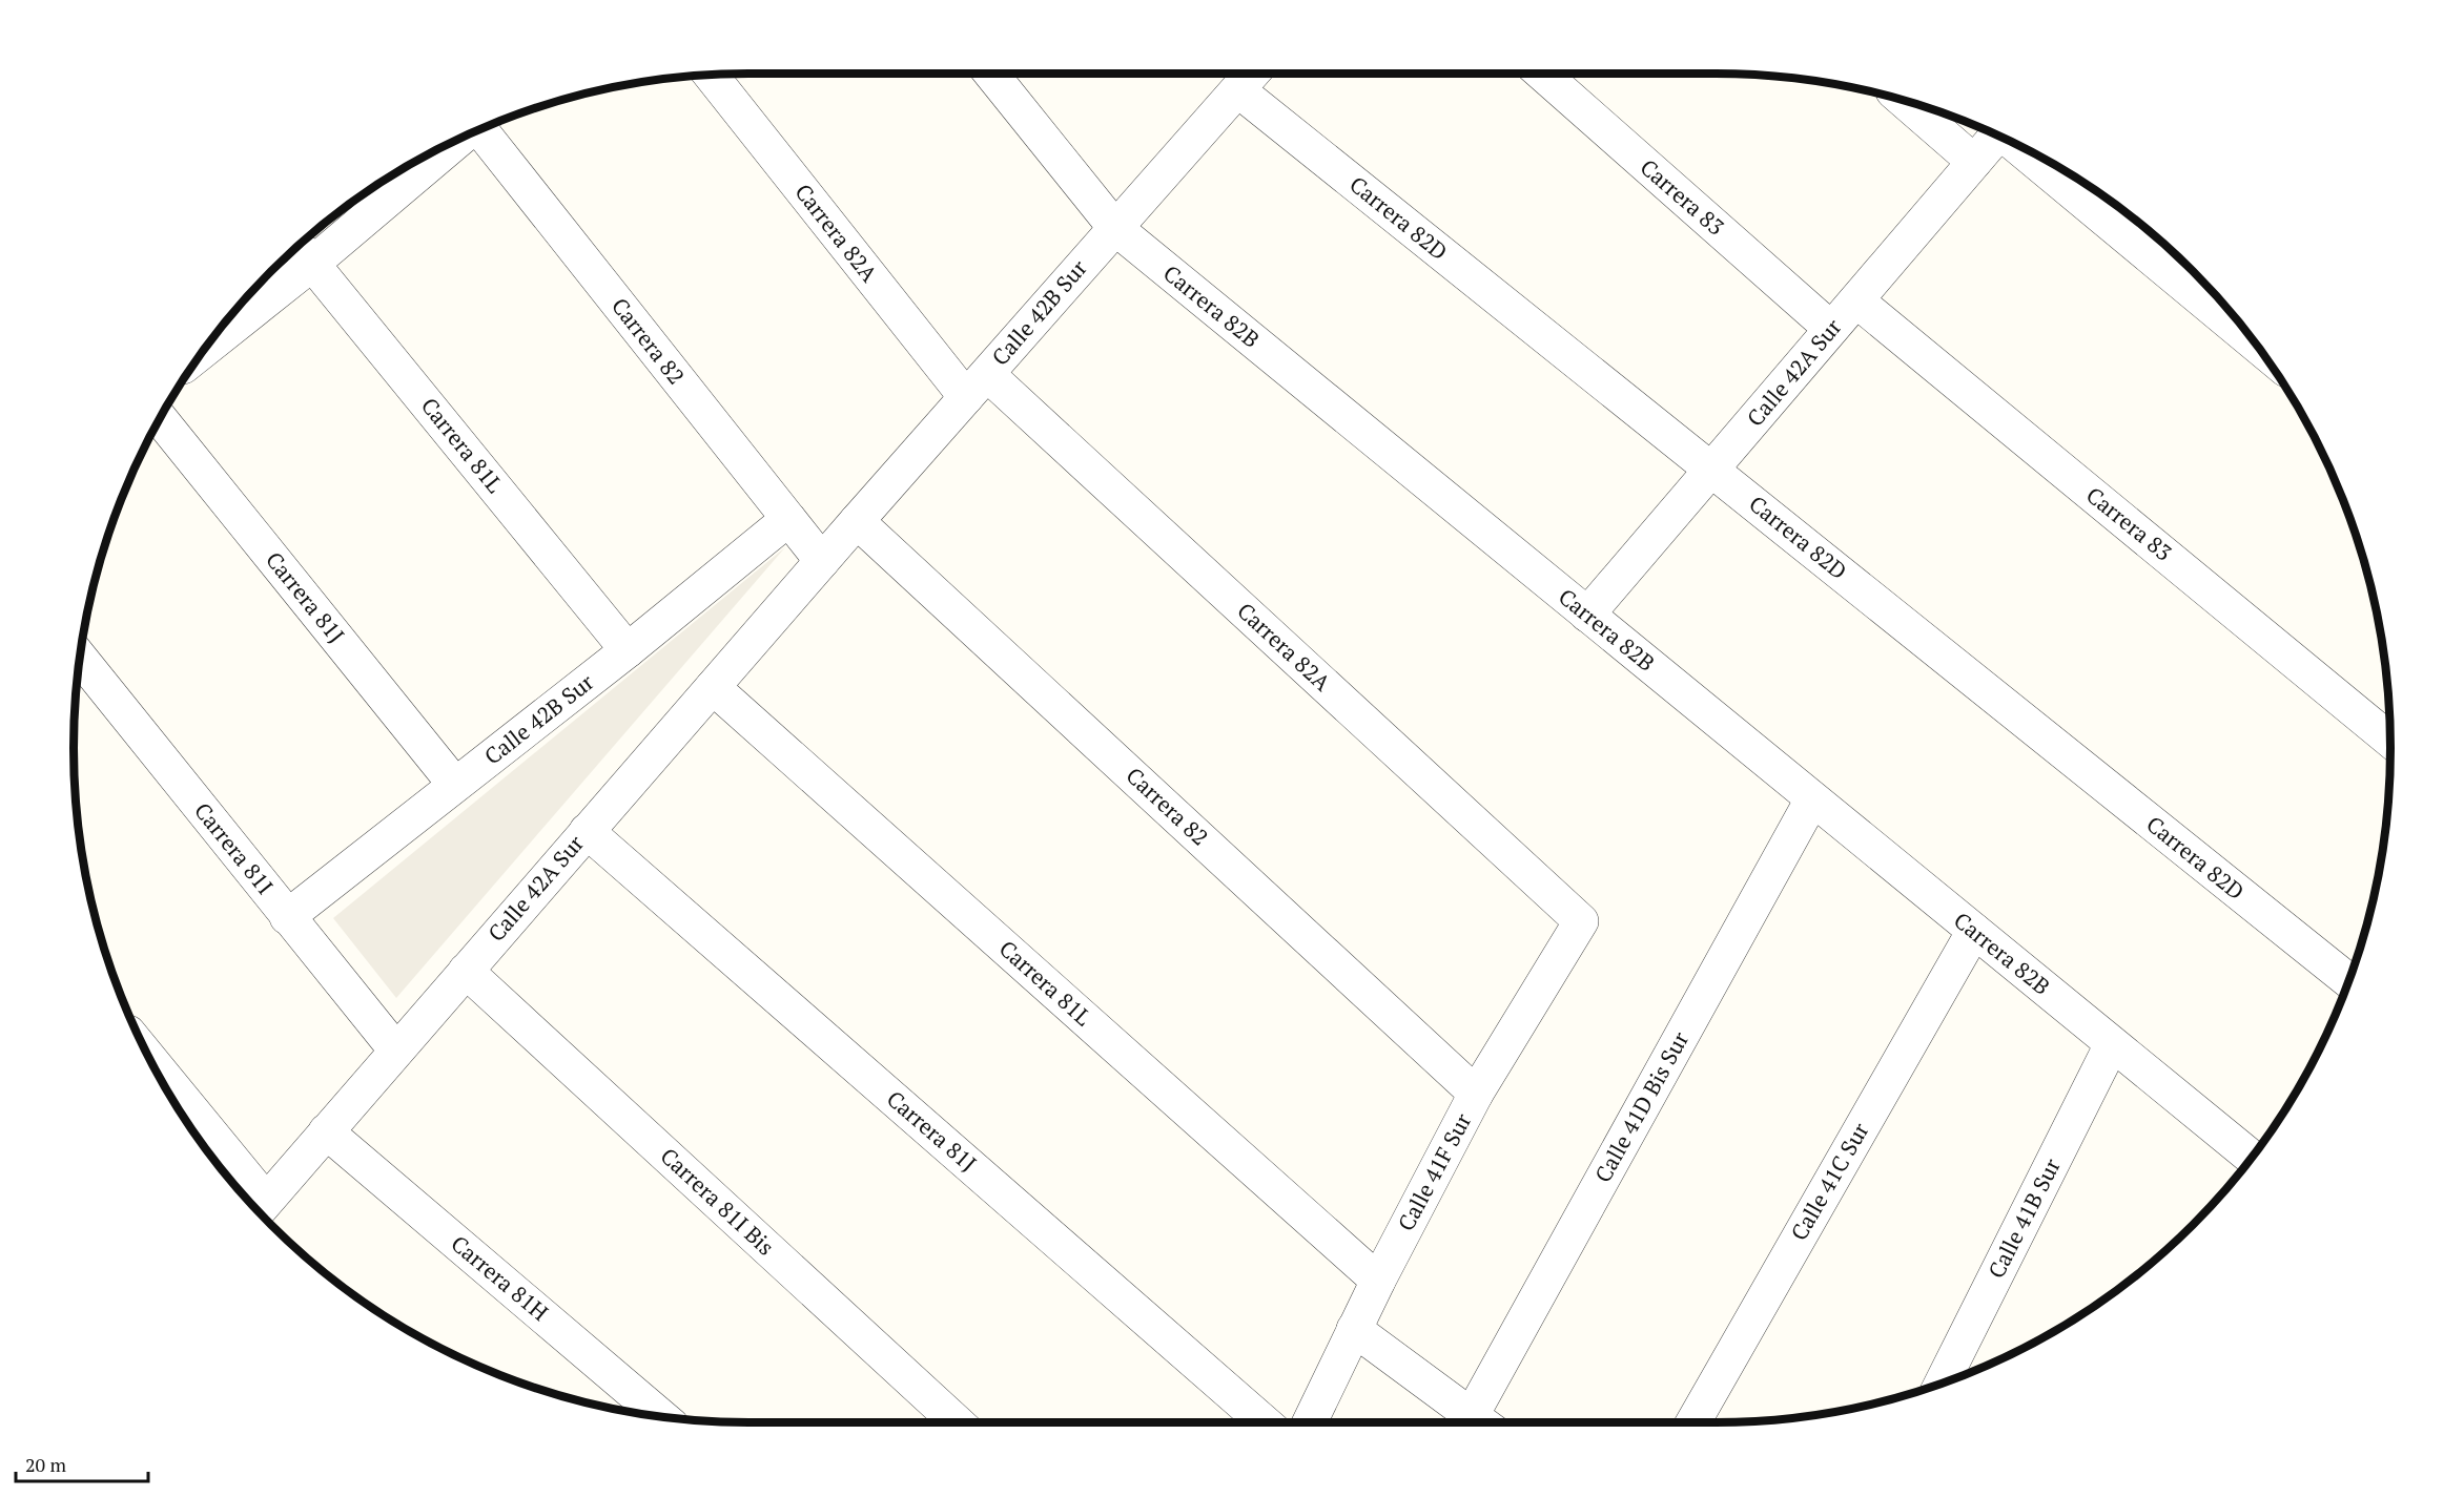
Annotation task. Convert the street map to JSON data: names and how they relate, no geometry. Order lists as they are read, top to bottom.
{
  "streets": {
    "street": [
      "Carrera 83",
      "Carrera 82D",
      "Carrera 82A",
      "Carrera 82B",
      "Calle 42B Sur",
      "Carrera 82",
      "Calle 42A Sur",
      "Carrera 81L",
      "Carrera 81J",
      "Carrera 81I",
      "Calle 41D Bis Sur",
      "Calle 41F Sur",
      "Calle 41C Sur",
      "Carrera 81I Bis",
      "Calle 41B Sur",
      "Carrera 81H"
    ]
  },
  "crossings": [
    ["Carrera 83", "Calle 42A Sur"],
    ["Carrera 82D", "Calle 42B Sur"],
    ["Carrera 82D", "Calle 42A Sur"],
    ["Carrera 82A", "Calle 42B Sur"],
    ["Carrera 82A", "Calle 41F Sur"],
    ["Carrera 82B", "Calle 42B Sur"],
    ["Carrera 82B", "Calle 42A Sur"],
    ["Carrera 82B", "Calle 41D Bis Sur"],
    ["Carrera 82B", "Calle 41C Sur"],
    ["Carrera 82B", "Calle 41B Sur"],
    ["Calle 42B Sur", "Carrera 82"],
    ["Calle 42B Sur", "Calle 42A Sur"],
    ["Calle 42B Sur", "Carrera 81L"],
    ["Calle 42B Sur", "Carrera 81J"],
    ["Calle 42B Sur", "Carrera 81I"],
    ["Carrera 82", "Calle 42A Sur"],
    ["Carrera 82", "Calle 41F Sur"],
    ["Calle 42A Sur", "Carrera 81L"],
    ["Calle 42A Sur", "Carrera 81J"],
    ["Calle 42A Sur", "Carrera 81I"],
    ["Calle 42A Sur", "Carrera 81I Bis"],
    ["Calle 42A Sur", "Carrera 81H"],
    ["Carrera 81L", "Calle 41F Sur"]
  ],
  "scale_bar": "20 m"
}
